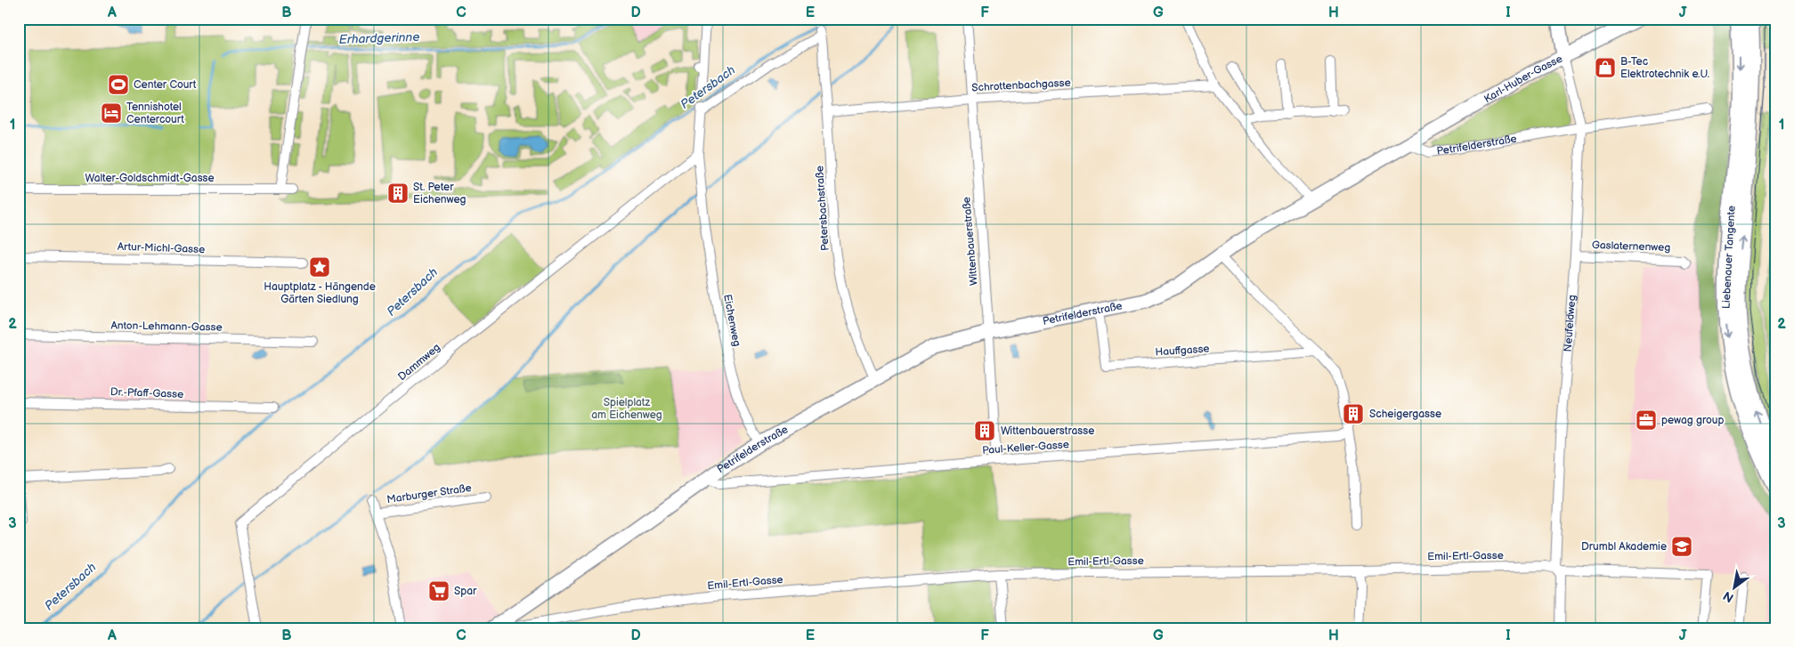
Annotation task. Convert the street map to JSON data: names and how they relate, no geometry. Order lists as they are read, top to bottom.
{
  "streets": {
    "main road": [
      "Karl-Huber-Gasse",
      "Petrifelderstraße",
      "Liebenauer Tangente",
      "Neufeldweg"
    ],
    "street": [
      "Schrottenbachgasse",
      "Walter-Goldschmidt-Gasse",
      "Petersbachstraße",
      "Wittenbauerstraße",
      "Gaslaternenweg",
      "Artur-Michl-Gasse",
      "Eichenweg",
      "Anton-Lehmann-Gasse",
      "Hauffgasse",
      "Dammweg",
      "Dr.-Pfaff-Gasse",
      "Paul-Keller-Gasse",
      "Marburger Straße",
      "Emil-Ertl-Gasse"
    ]
  },
  "crossings": [
    ["Karl-Huber-Gasse", "Petrifelderstraße"],
    ["Karl-Huber-Gasse", "Neufeldweg"],
    ["Schrottenbachgasse", "Petersbachstraße"],
    ["Schrottenbachgasse", "Wittenbauerstraße"],
    ["Petrifelderstraße", "Petersbachstraße"],
    ["Petrifelderstraße", "Wittenbauerstraße"],
    ["Petrifelderstraße", "Eichenweg"],
    ["Petrifelderstraße", "Neufeldweg"],
    ["Petrifelderstraße", "Hauffgasse"],
    ["Petrifelderstraße", "Paul-Keller-Gasse"],
    ["Petrifelderstraße", "Emil-Ertl-Gasse"],
    ["Petersbachstraße", "Eichenweg"],
    ["Wittenbauerstraße", "Paul-Keller-Gasse"],
    ["Gaslaternenweg", "Neufeldweg"],
    ["Eichenweg", "Dammweg"],
    ["Neufeldweg", "Emil-Ertl-Gasse"]
  ],
  "water": ["Erhardgerinne", "Petersbach"],
  "parks": ["Spielplatz am Eichenweg"],
  "places": {
    "shop": ["B-Tec Elektrotechnik e.U."],
    "sports": ["Center Court"],
    "hotel": ["Tennishotel Centercourt"],
    "building": ["St. Peter Eichenweg", "Scheigergasse", "Wittenbauerstrasse"],
    "place": ["Hauptplatz - Hängende Gärten Siedlung"],
    "office": ["pewag group"],
    "school or university": ["Drumbl Akademie"],
    "supermarket": ["Spar"]
  },
  "north": "bottom left",
  "grid": {
    "columns": [
      "A",
      "B",
      "C",
      "D",
      "E",
      "F",
      "G",
      "H",
      "I",
      "J"
    ],
    "rows": ["1", "2", "3"]
  }
}
